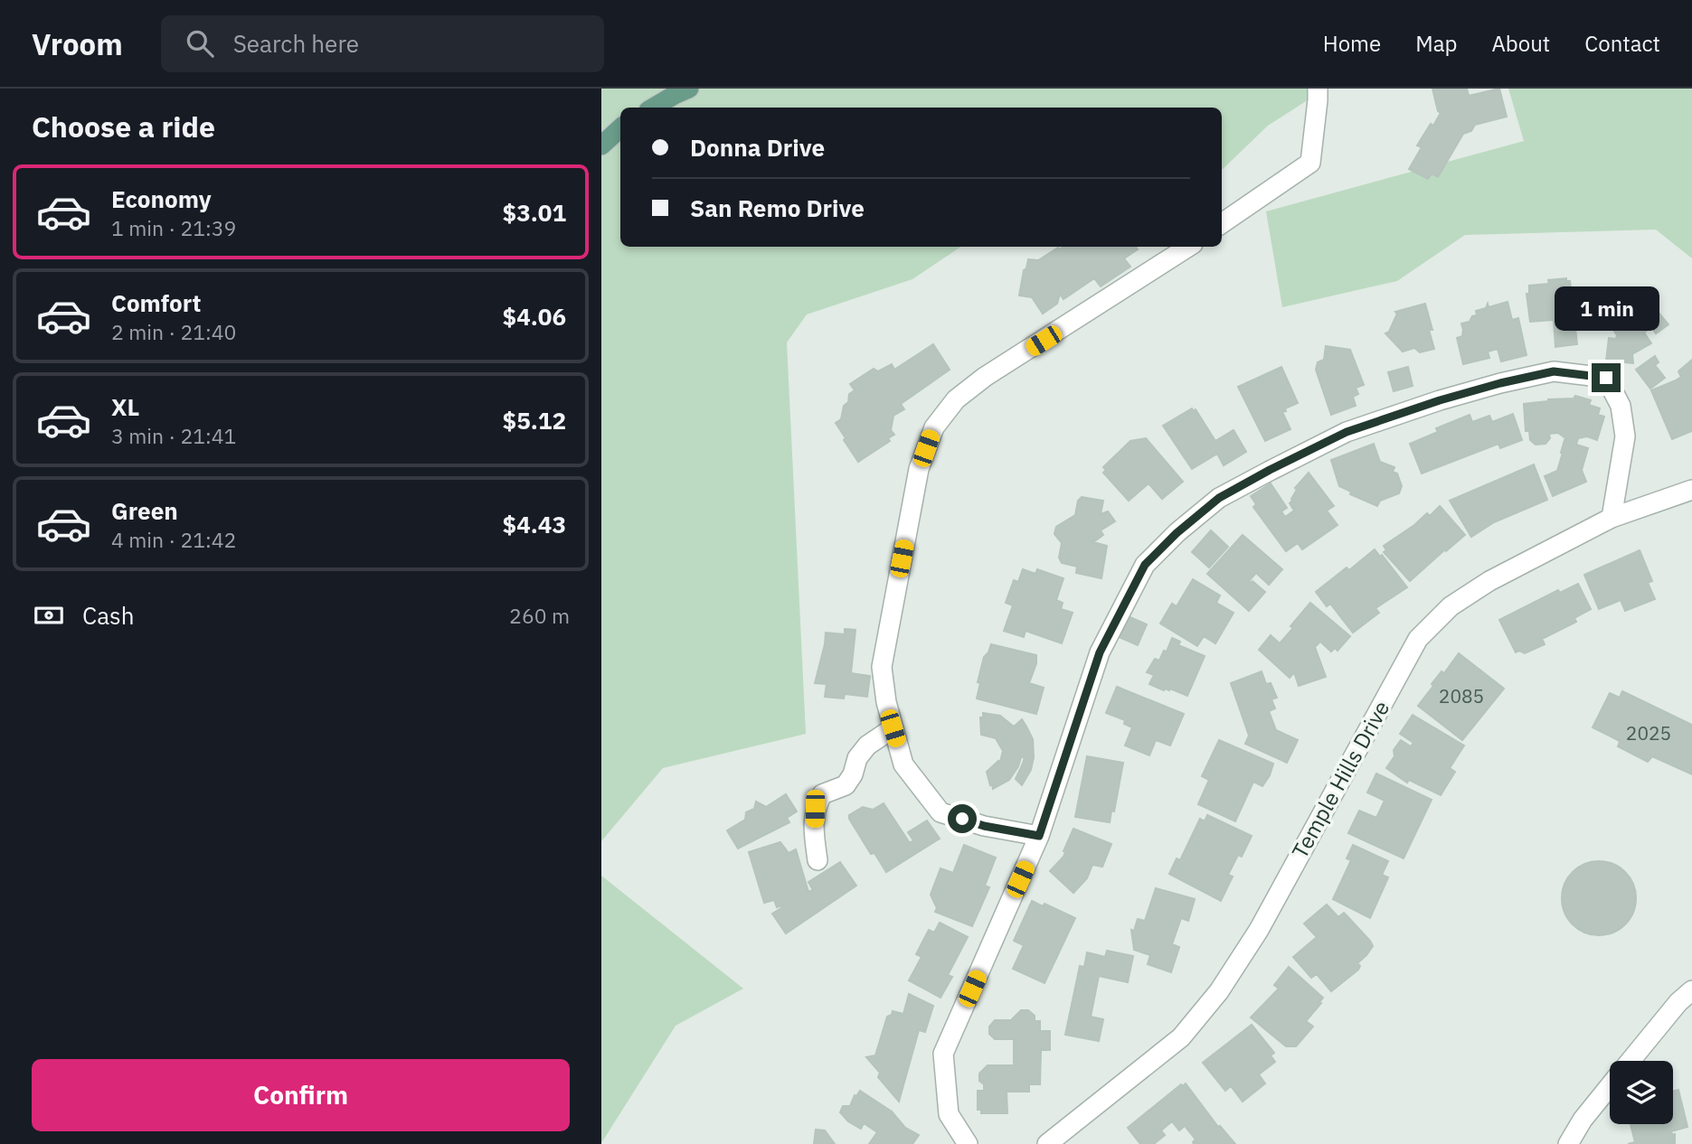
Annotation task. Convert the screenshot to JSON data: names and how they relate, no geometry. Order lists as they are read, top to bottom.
{
  "streets": {
    "street": ["Temple Hills Drive"]
  },
  "house_numbers": ["2085", "2025"],
  "page": {
    "header": "Vroom",
    "search": "Search here",
    "nav": [
      "Home",
      "Map",
      "About",
      "Contact"
    ],
    "heading": "Choose a ride",
    "banner": ["Donna Drive", "San Remo Drive"],
    "list": [
      {
        "name": "Economy",
        "note": "1 min · 21:39",
        "value": "$3.01"
      },
      {
        "name": "Comfort",
        "note": "2 min · 21:40",
        "value": "$4.06"
      },
      {
        "name": "XL",
        "note": "3 min · 21:41",
        "value": "$5.12"
      },
      {
        "name": "Green",
        "note": "4 min · 21:42",
        "value": "$4.43"
      }
    ],
    "bubble": "1 min",
    "pay": ["Cash", "260 m"],
    "buttons": "Confirm"
  }
}
